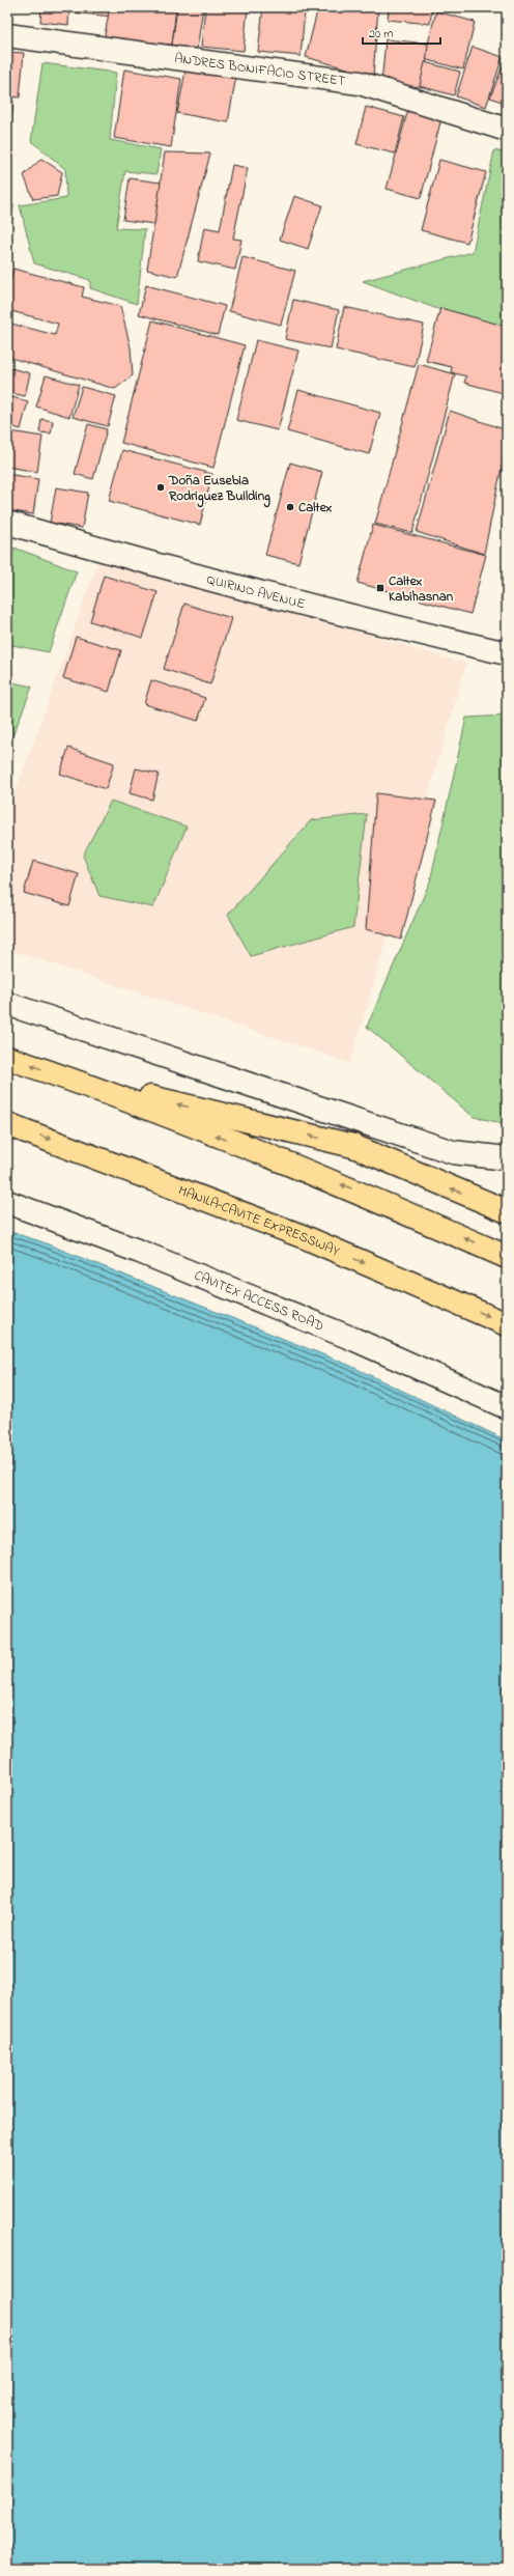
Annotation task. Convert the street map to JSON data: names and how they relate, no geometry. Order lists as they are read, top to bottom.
{
  "streets": {
    "highway": ["MANILA–CAVITE EXPRESSWAY"],
    "street": ["ANDRES BONIFACIO STREET", "QUIRINO AVENUE", "CAVITEX ACCESS ROAD"]
  },
  "places": {
    "other": ["Doña Eusebia Rodriguez Building", "Caltex"],
    "transit": ["Caltex Kabihasnan"]
  },
  "scale_bar": "20 m"
}
